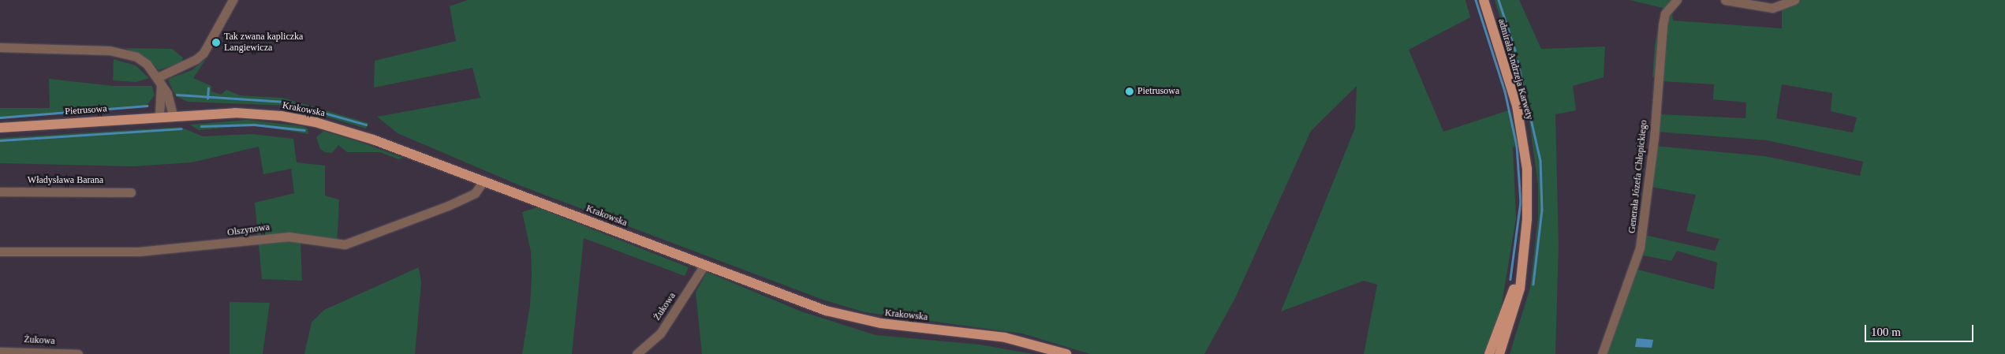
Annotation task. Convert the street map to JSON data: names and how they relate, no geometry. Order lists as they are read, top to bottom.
{
  "streets": {
    "main road": ["admirała Andrzeja Karwety", "Krakowska", "Pietrusowa"],
    "street": [
      "Generała Józefa Chłopickiego",
      "Władysława Barana",
      "Olszynowa",
      "Żukowa"
    ]
  },
  "crossings": [
    ["Krakowska", "Pietrusowa"],
    ["Krakowska", "Olszynowa"],
    ["Krakowska", "Żukowa"]
  ],
  "places": ["Tak zwana kapliczka Langiewicza", "Pietrusowa"],
  "scale_bar": "100 m"
}
